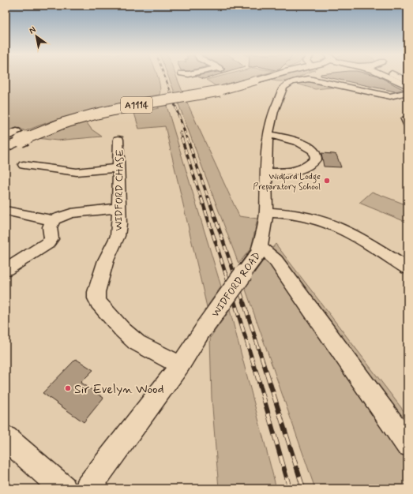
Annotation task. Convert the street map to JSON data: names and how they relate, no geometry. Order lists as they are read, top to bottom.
{
  "streets": {
    "main road": ["A1114"],
    "street": ["WIDFORD CHASE", "WIDFORD ROAD"]
  },
  "crossings": [
    ["WIDFORD CHASE", "WIDFORD ROAD"]
  ],
  "places": ["Widford Lodge Preparatory School", "Sir Evelyn Wood"],
  "north": "top left"
}
